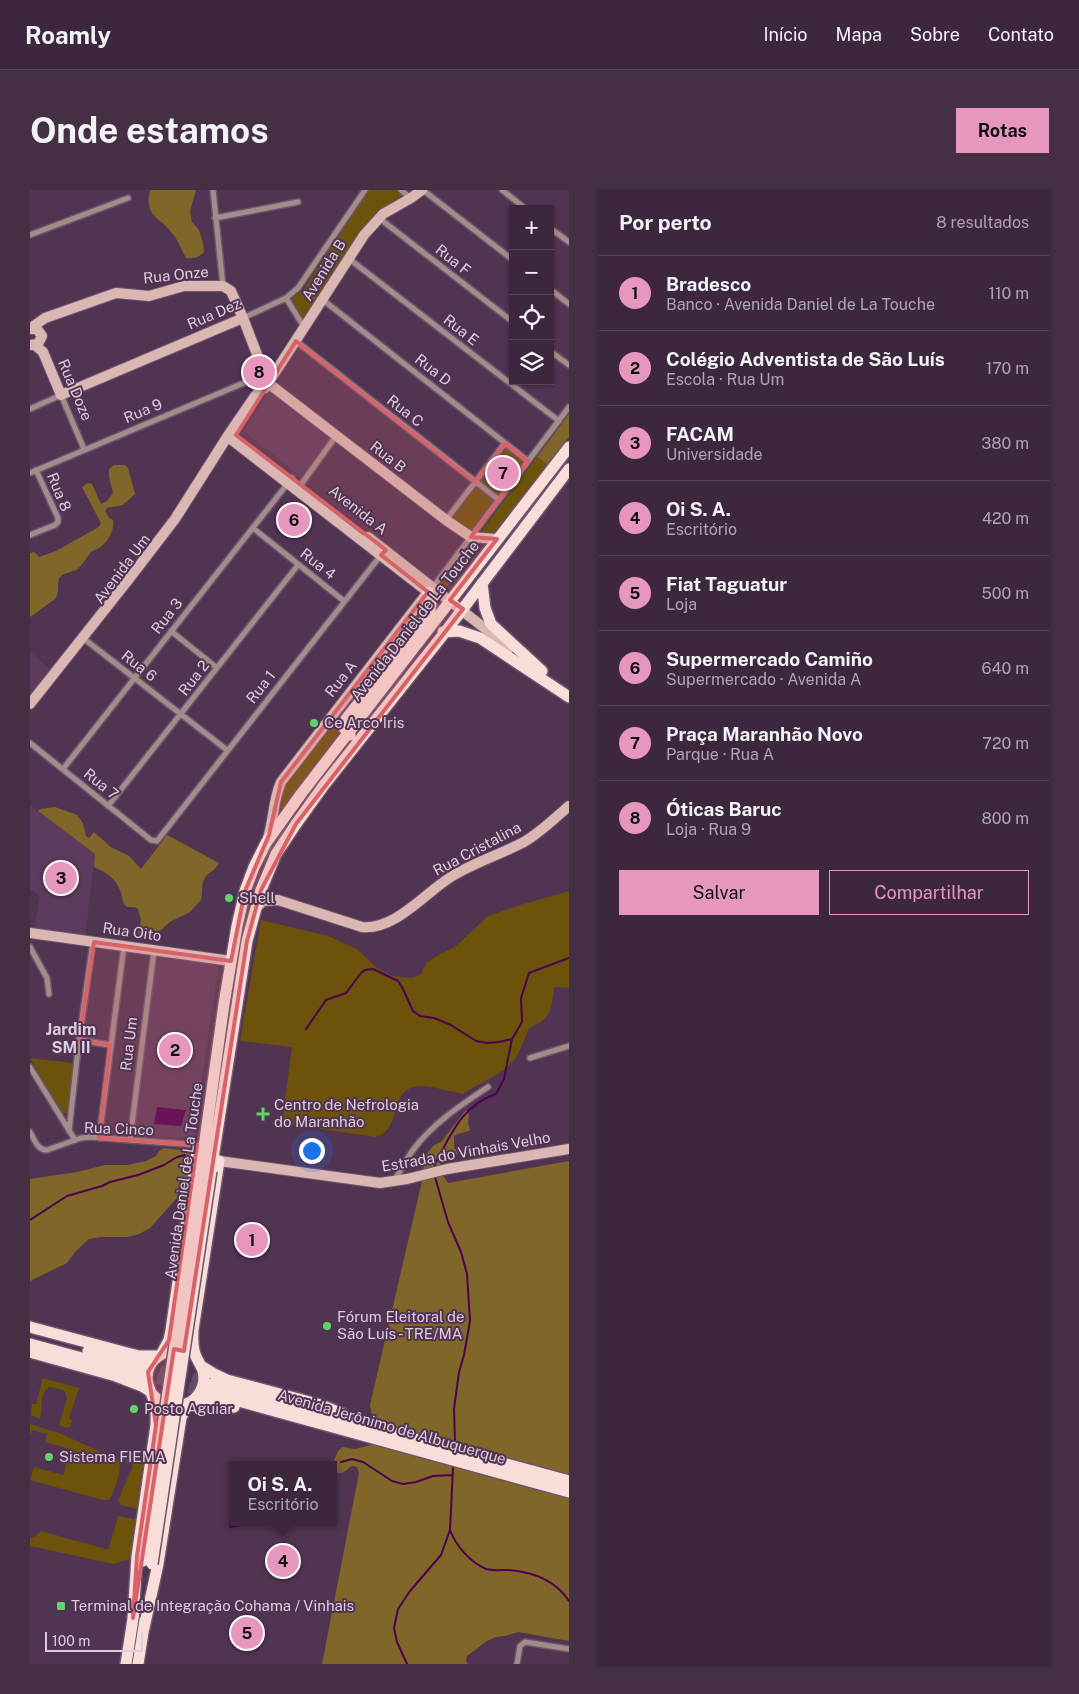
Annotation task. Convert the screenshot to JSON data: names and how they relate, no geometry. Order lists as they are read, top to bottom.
{
  "streets": {
    "main road": ["Avenida Daniel de La Touche", "Avenida Jerônimo de Albuquerque"],
    "street": [
      "Rua F",
      "Avenida B",
      "Rua Onze",
      "Rua Dez",
      "Rua E",
      "Rua D",
      "Rua Doze",
      "Rua 9",
      "Rua C",
      "Rua B",
      "Rua 8",
      "Avenida A",
      "Rua 4",
      "Avenida Um",
      "Rua 3",
      "Rua 6",
      "Rua 2",
      "Rua A",
      "Rua 1",
      "Rua 7",
      "Rua Cristalina",
      "Rua Oito",
      "Rua Um",
      "Rua Cinco",
      "Estrada do Vinhais Velho"
    ]
  },
  "crossings": [
    ["Rua F", "Avenida B"],
    ["Avenida B", "Rua Onze"],
    ["Avenida B", "Rua E"],
    ["Avenida B", "Rua D"],
    ["Avenida B", "Rua 9"],
    ["Avenida B", "Rua C"],
    ["Avenida B", "Rua B"],
    ["Avenida B", "Avenida A"],
    ["Avenida B", "Avenida Um"],
    ["Rua Onze", "Rua Dez"],
    ["Rua Onze", "Rua 9"],
    ["Rua Onze", "Rua B"],
    ["Rua Dez", "Rua Doze"],
    ["Rua E", "Rua A"],
    ["Rua D", "Rua A"],
    ["Rua Doze", "Rua 9"],
    ["Rua 9", "Rua B"],
    ["Rua 9", "Rua 8"],
    ["Rua C", "Rua A"],
    ["Rua B", "Rua A"],
    ["Avenida A", "Avenida Um"],
    ["Avenida A", "Rua 3"],
    ["Avenida A", "Avenida Daniel de La Touche"],
    ["Avenida A", "Rua A"],
    ["Avenida A", "Rua 1"],
    ["Rua 4", "Rua 3"],
    ["Rua 4", "Rua 2"],
    ["Rua 4", "Rua 1"],
    ["Avenida Um", "Rua 6"],
    ["Rua 3", "Rua 6"],
    ["Rua 3", "Rua 7"],
    ["Avenida Daniel de La Touche", "Rua A"],
    ["Avenida Daniel de La Touche", "Rua Cristalina"],
    ["Avenida Daniel de La Touche", "Rua Oito"],
    ["Rua 6", "Rua 2"],
    ["Rua 6", "Rua 1"],
    ["Rua 2", "Rua 7"],
    ["Rua 1", "Rua 7"],
    ["Rua Oito", "Rua Um"],
    ["Rua Um", "Rua Cinco"]
  ],
  "districts": ["Jardim SM II"],
  "places": {
    "other": [
      "Ce Arco Iris",
      "Shell",
      "Fórum Eleitoral de São Luís - TRE/MA",
      "Posto Aguiar",
      "Sistema FIEMA"
    ],
    "health": ["Centro de Nefrologia do Maranhão"],
    "transit": ["Terminal de Integração Cohama / Vinhais"]
  },
  "scale_bar": "100 m",
  "page": {
    "header": "Roamly",
    "nav": [
      "Início",
      "Mapa",
      "Sobre",
      "Contato"
    ],
    "buttons": [
      "Rotas",
      ["Salvar", "Compartilhar"]
    ],
    "title": "Onde estamos",
    "heading": ["Por perto", "8 resultados"],
    "map_buttons": ["+", "−"],
    "list": [
      {
        "mark": "1",
        "name": "Bradesco",
        "note": "Banco · Avenida Daniel de La Touche",
        "value": "110 m"
      },
      {
        "mark": "2",
        "name": "Colégio Adventista de São Luís",
        "note": "Escola · Rua Um",
        "value": "170 m"
      },
      {
        "mark": "3",
        "name": "FACAM",
        "note": "Universidade",
        "value": "380 m"
      },
      {
        "mark": "4",
        "name": "Oi S. A.",
        "note": "Escritório",
        "value": "420 m"
      },
      {
        "mark": "5",
        "name": "Fiat Taguatur",
        "note": "Loja",
        "value": "500 m"
      },
      {
        "mark": "6",
        "name": "Supermercado Camiño",
        "note": "Supermercado · Avenida A",
        "value": "640 m"
      },
      {
        "mark": "7",
        "name": "Praça Maranhão Novo",
        "note": "Parque · Rua A",
        "value": "720 m"
      },
      {
        "mark": "8",
        "name": "Óticas Baruc",
        "note": "Loja · Rua 9",
        "value": "800 m"
      }
    ],
    "pins": [
      "8",
      "7",
      "6",
      "3",
      "2",
      "1",
      "4",
      "5"
    ],
    "popup": ["Oi S. A.", "Escritório"],
    "scale": "100 m"
  }
}
